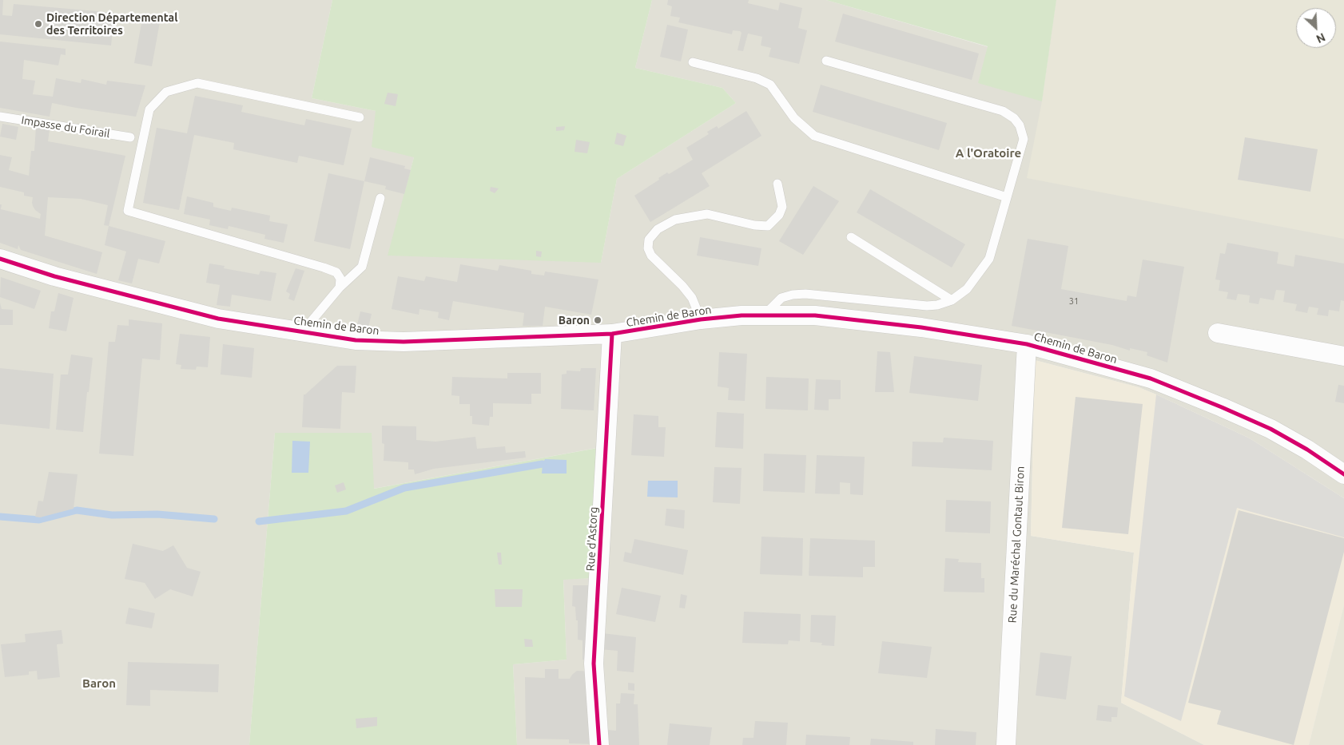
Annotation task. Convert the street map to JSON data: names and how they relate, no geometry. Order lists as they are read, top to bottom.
{
  "streets": {
    "street": ["Chemin de Baron", "Rue d'Astorg", "Rue du Maréchal Gontaut Biron"],
    "lane": ["Impasse du Foirail"]
  },
  "crossings": [
    ["Chemin de Baron", "Rue d'Astorg"],
    ["Chemin de Baron", "Rue du Maréchal Gontaut Biron"]
  ],
  "districts": ["A l'Oratoire", "Baron"],
  "places": ["Direction Départemental des Territoires", "Baron"],
  "house_numbers": ["31"],
  "north": "bottom right"
}
